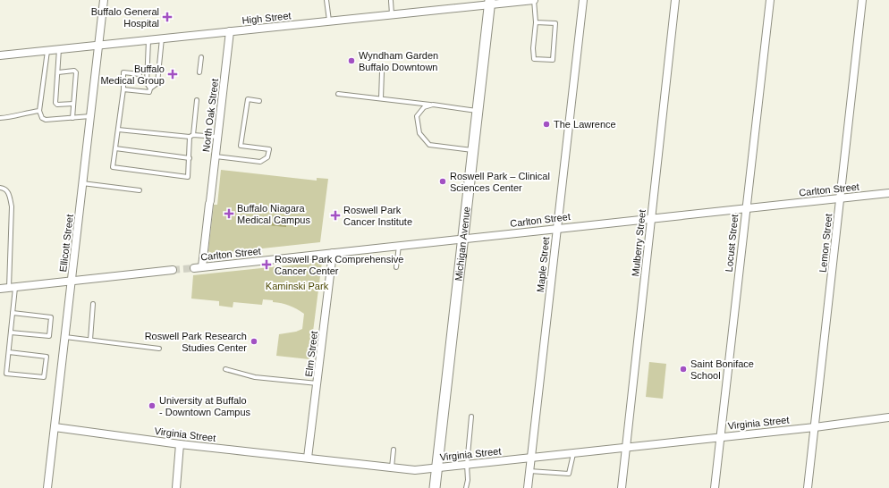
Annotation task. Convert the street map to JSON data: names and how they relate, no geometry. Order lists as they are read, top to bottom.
{
  "streets": {
    "street": [
      "High Street",
      "North Oak Street",
      "Carlton Street",
      "Ellicott Street",
      "Mulberry Street",
      "Locust Street",
      "Lemon Street",
      "Michigan Avenue",
      "Maple Street",
      "Elm Street",
      "Virginia Street"
    ]
  },
  "crossings": [
    ["High Street", "North Oak Street"],
    ["High Street", "Ellicott Street"],
    ["High Street", "Michigan Avenue"],
    ["North Oak Street", "Carlton Street"],
    ["Carlton Street", "Mulberry Street"],
    ["Carlton Street", "Locust Street"],
    ["Carlton Street", "Lemon Street"],
    ["Carlton Street", "Michigan Avenue"],
    ["Carlton Street", "Maple Street"],
    ["Carlton Street", "Elm Street"],
    ["Ellicott Street", "Virginia Street"],
    ["Mulberry Street", "Virginia Street"],
    ["Locust Street", "Virginia Street"],
    ["Lemon Street", "Virginia Street"],
    ["Michigan Avenue", "Virginia Street"],
    ["Maple Street", "Virginia Street"],
    ["Elm Street", "Virginia Street"]
  ],
  "parks": ["Kaminski Park"],
  "places": {
    "health": [
      "Buffalo General Hospital",
      "Buffalo Medical Group",
      "Buffalo Niagara Medical Campus",
      "Roswell Park Cancer Institute",
      "Roswell Park Comprehensive Cancer Center"
    ],
    "other": [
      "Wyndham Garden Buffalo Downtown",
      "The Lawrence",
      "Roswell Park – Clinical Sciences Center",
      "Roswell Park Research Studies Center",
      "Saint Boniface School",
      "University at Buffalo - Downtown Campus"
    ]
  }
}
